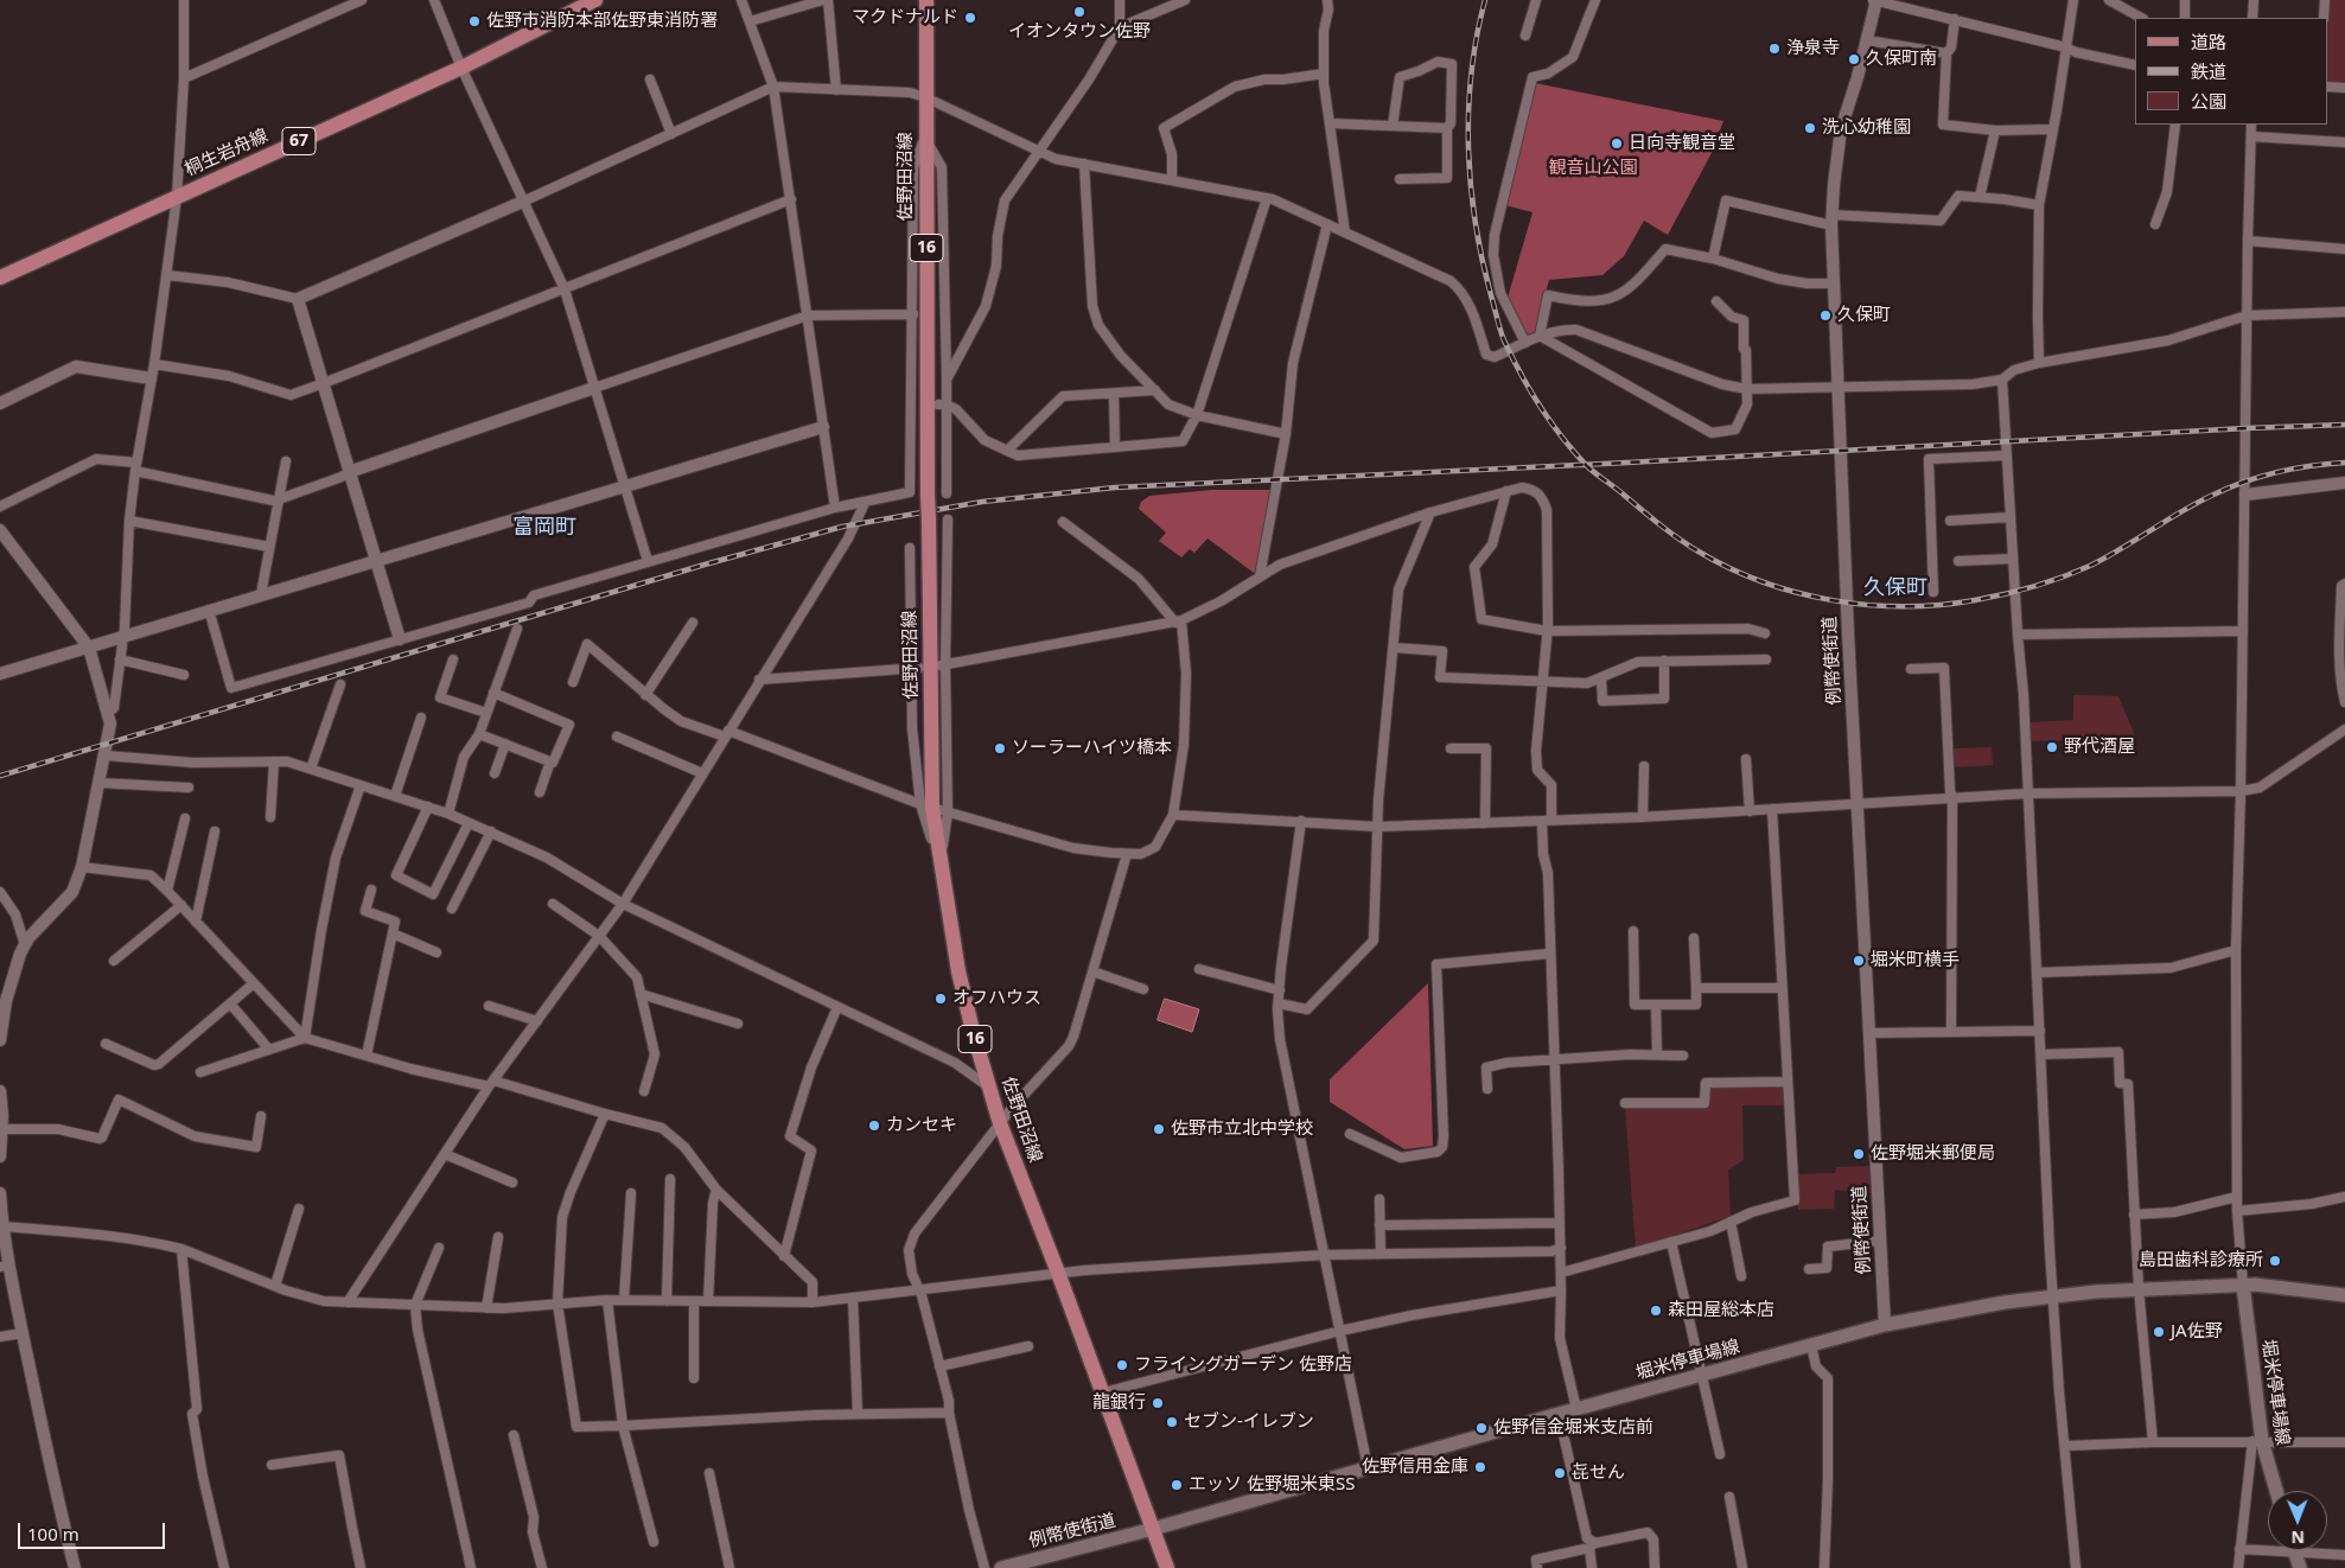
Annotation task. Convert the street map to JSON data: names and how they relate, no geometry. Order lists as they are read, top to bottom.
{
  "streets": {
    "main road": [
      "67",
      "桐生岩舟線",
      "佐野田沼線",
      "16",
      "例幣使街道",
      "堀米停車場線"
    ]
  },
  "crossings": [
    ["佐野田沼線", "例幣使街道"],
    ["佐野田沼線", "堀米停車場線"],
    ["例幣使街道", "堀米停車場線"]
  ],
  "districts": ["富岡町", "久保町"],
  "parks": ["観音山公園"],
  "places": [
    "イオンタウン佐野",
    "マクドナルド",
    "佐野市消防本部佐野東消防署",
    "浄泉寺",
    "久保町南",
    "洗心幼稚園",
    "日向寺観音堂",
    "久保町",
    "野代酒屋",
    "ソーラーハイツ橋本",
    "堀米町横手",
    "オフハウス",
    "カンセキ",
    "佐野市立北中学校",
    "佐野堀米郵便局",
    "島田歯科診療所",
    "森田屋総本店",
    "JA佐野",
    "フライングガーデン 佐野店",
    "龍銀行",
    "セブン-イレブン",
    "佐野信金堀米支店前",
    "佐野信用金庫",
    "㐂せん",
    "エッソ 佐野堀米東SS"
  ],
  "legend": ["道路", "鉄道", "公園"],
  "scale_bar": "100 m",
  "north": "bottom"
}
